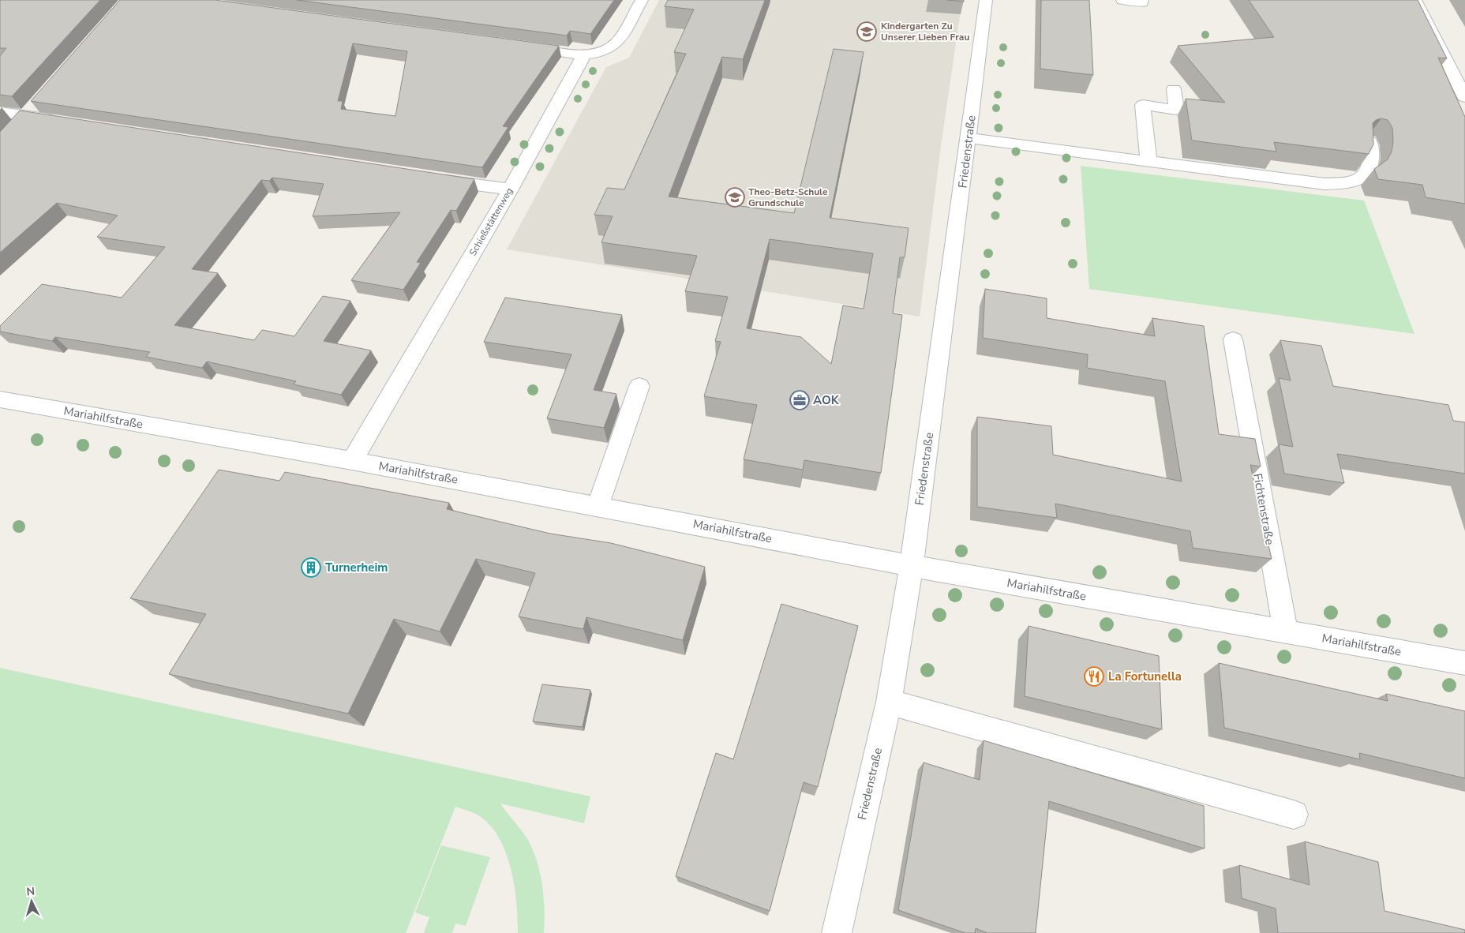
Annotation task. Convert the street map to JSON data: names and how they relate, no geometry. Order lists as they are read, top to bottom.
{
  "streets": {
    "street": [
      "Friedenstraße",
      "Schießstättenweg",
      "Mariahilfstraße",
      "Fichtenstraße"
    ]
  },
  "crossings": [
    ["Friedenstraße", "Mariahilfstraße"],
    ["Schießstättenweg", "Mariahilfstraße"],
    ["Mariahilfstraße", "Fichtenstraße"]
  ],
  "places": {
    "school or university": ["Kindergarten Zu Unserer Lieben Frau", "Theo-Betz-Schule Grundschule"],
    "office": ["AOK"],
    "building": ["Turnerheim"],
    "restaurant": ["La Fortunella"]
  },
  "north": "top"
}
